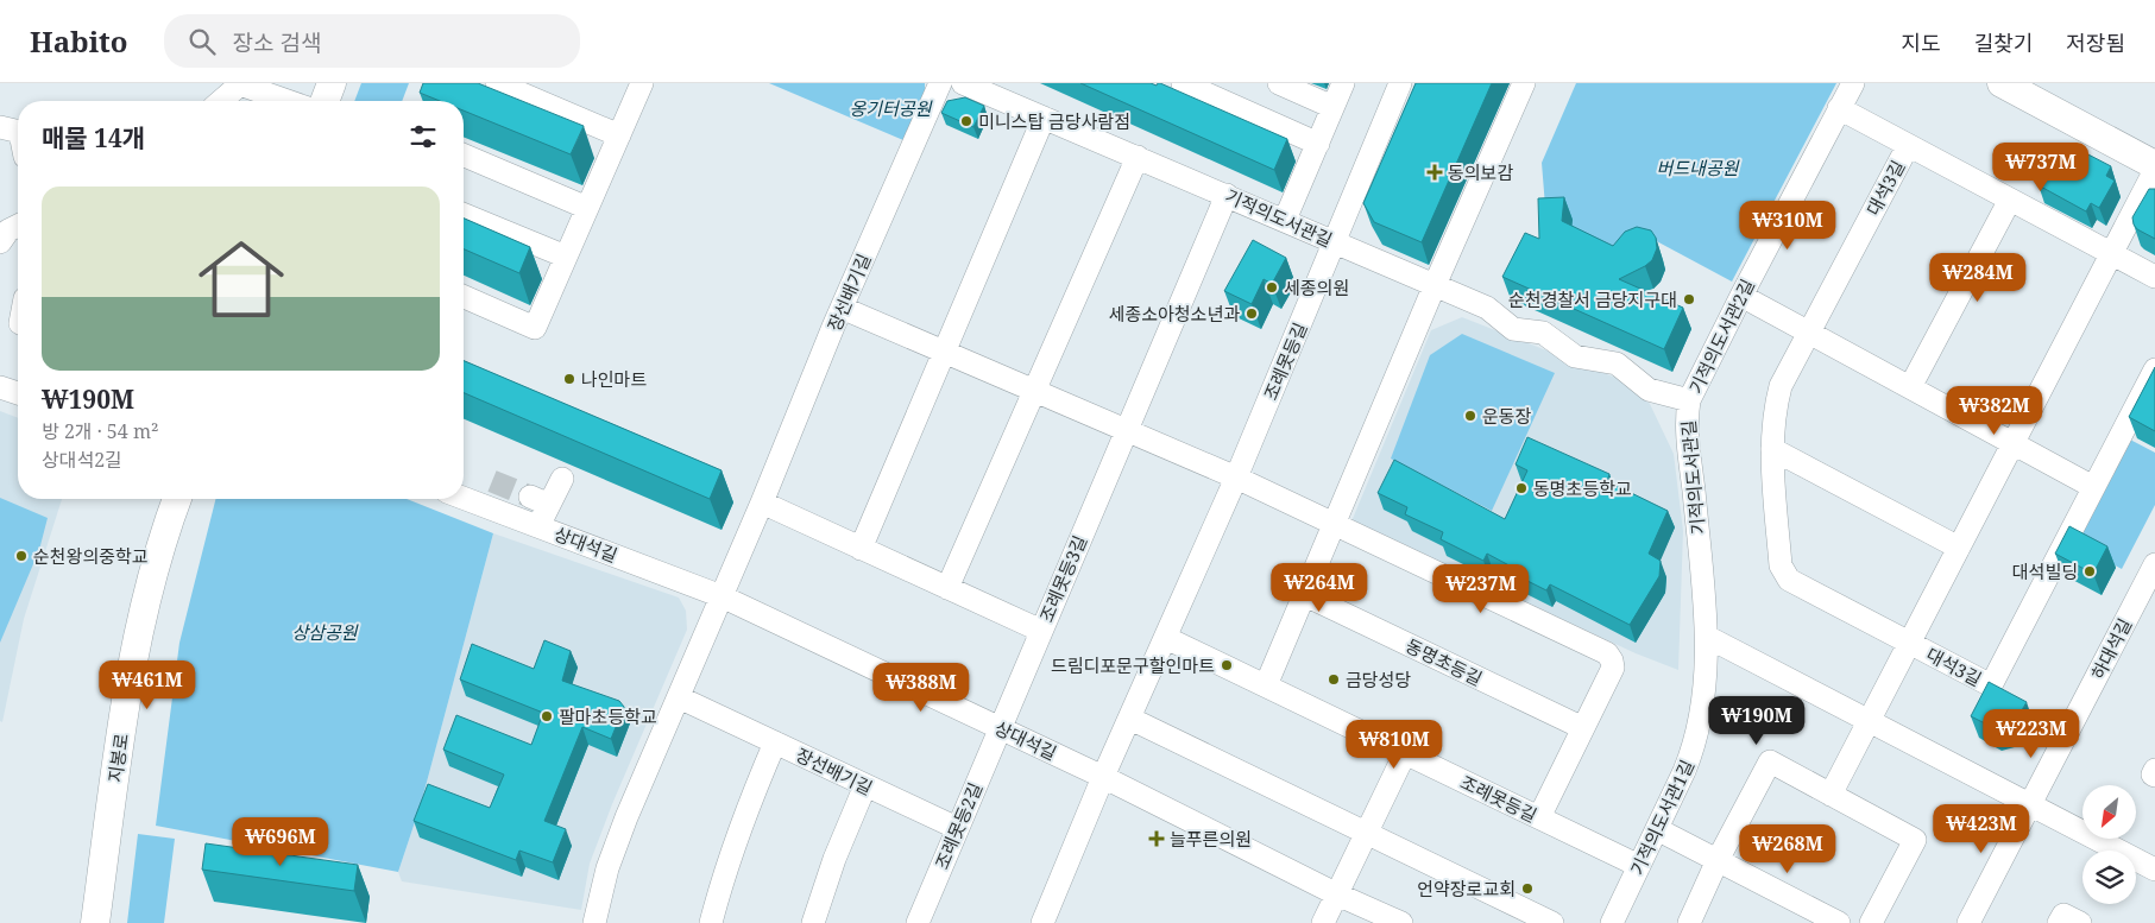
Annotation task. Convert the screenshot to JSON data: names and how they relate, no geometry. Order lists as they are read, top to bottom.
{
  "streets": {
    "main road": ["지봉로"],
    "street": [
      "대석3길",
      "기적의도서관길",
      "장선배기길",
      "기적의도서관2길",
      "조례못등길",
      "상대석길",
      "조례못등3길",
      "하대석길",
      "동명초등길",
      "기적의도서관1길",
      "조례못등2길"
    ]
  },
  "crossings": [
    ["기적의도서관길", "기적의도서관2길"],
    ["기적의도서관길", "조례못등길"],
    ["기적의도서관길", "조례못등3길"],
    ["기적의도서관길", "기적의도서관1길"],
    ["장선배기길", "상대석길"],
    ["장선배기길", "조례못등2길"],
    ["조례못등길", "상대석길"],
    ["조례못등길", "기적의도서관1길"],
    ["상대석길", "조례못등3길"],
    ["상대석길", "조례못등2길"],
    ["조례못등3길", "조례못등2길"]
  ],
  "parks": ["옹기터공원", "버드내공원", "상삼공원"],
  "places": {
    "other": [
      "미니스탑 금당사람점",
      "세종의원",
      "순천경찰서 금당지구대",
      "세종소아청소년과",
      "나인마트",
      "운동장",
      "동명초등학교",
      "순천왕의중학교",
      "대석빌딩",
      "드림디포문구할인마트",
      "금당성당",
      "팔마초등학교",
      "언약장로교회"
    ],
    "health": ["동의보감", "늘푸른의원"]
  },
  "north": "bottom left",
  "page": {
    "header": "Habito",
    "search": "장소 검색",
    "nav": ["지도", "길찾기", "저장됨"],
    "heading": "매물 14개",
    "price": [
      "₩737M",
      "₩310M",
      "₩284M",
      "₩382M",
      "₩264M",
      "₩237M",
      "₩461M",
      "₩388M",
      "₩190M",
      "₩223M",
      "₩810M",
      "₩423M",
      "₩696M",
      "₩268M"
    ],
    "list": [
      {
        "name": "₩190M",
        "note": "방 2개 · 54 m² · 상대석2길"
      }
    ]
  }
}
